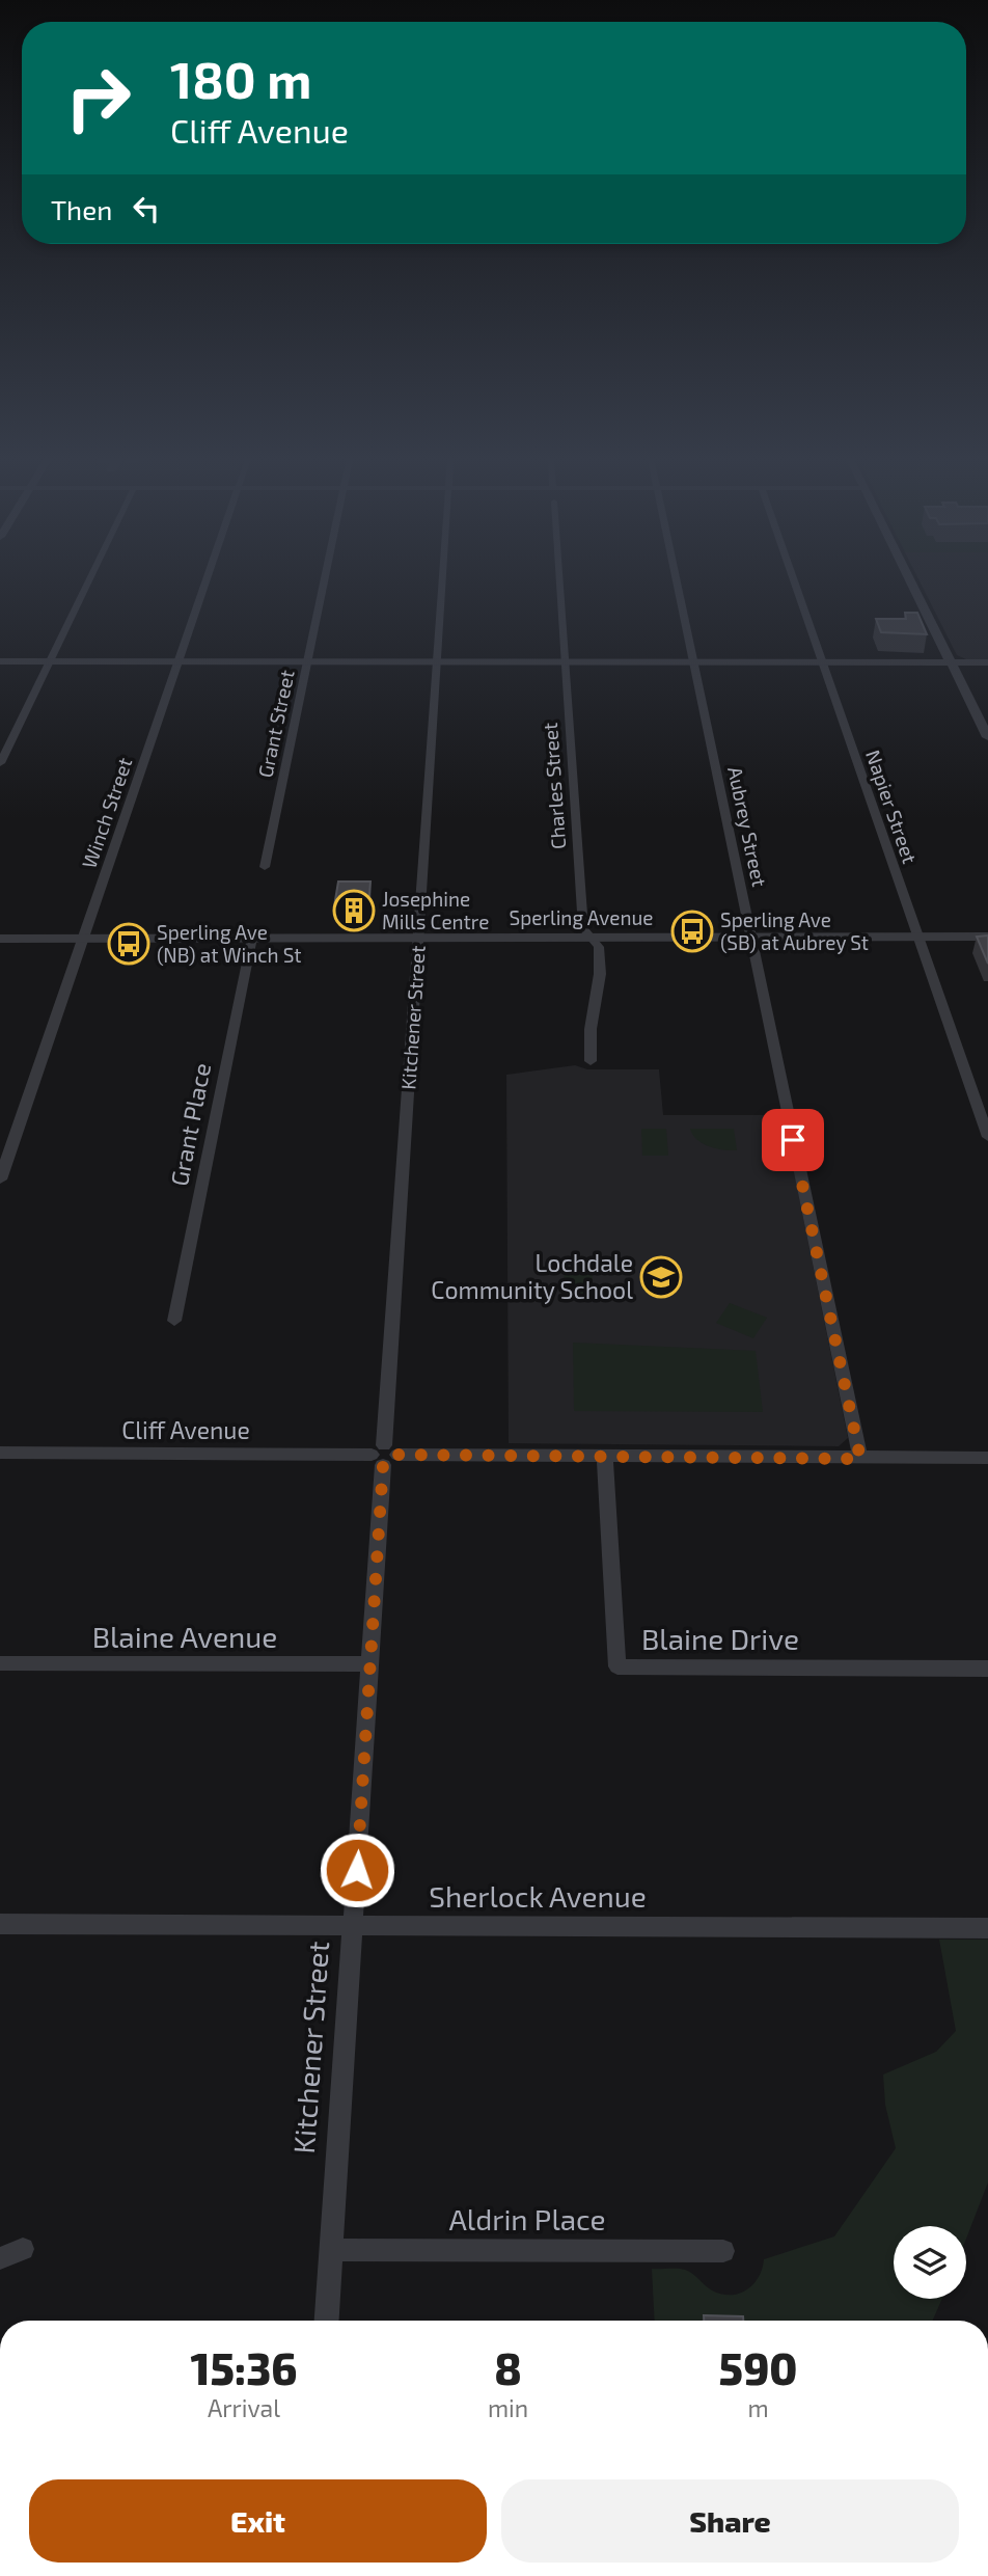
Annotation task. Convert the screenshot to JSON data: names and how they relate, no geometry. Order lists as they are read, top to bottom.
{
  "streets": {
    "street": [
      "Grant Street",
      "Charles Street",
      "Napier Street",
      "Winch Street",
      "Aubrey Street",
      "Sperling Avenue",
      "Kitchener Street",
      "Grant Place",
      "Cliff Avenue",
      "Blaine Avenue",
      "Blaine Drive",
      "Sherlock Avenue",
      "Aldrin Place"
    ]
  },
  "crossings": [
    ["Charles Street", "Sperling Avenue"],
    ["Napier Street", "Sperling Avenue"],
    ["Winch Street", "Sperling Avenue"],
    ["Aubrey Street", "Sperling Avenue"],
    ["Aubrey Street", "Cliff Avenue"],
    ["Sperling Avenue", "Kitchener Street"],
    ["Sperling Avenue", "Grant Place"],
    ["Kitchener Street", "Cliff Avenue"],
    ["Kitchener Street", "Blaine Avenue"],
    ["Kitchener Street", "Sherlock Avenue"],
    ["Kitchener Street", "Aldrin Place"],
    ["Cliff Avenue", "Blaine Drive"]
  ],
  "places": {
    "building": ["Josephine Mills Centre"],
    "bus stop": ["Sperling Ave (SB) at Aubrey St", "Sperling Ave (NB) at Winch St"],
    "school or university": ["Lochdale Community School"]
  },
  "page": {
    "turn": ["180 m", "Cliff Avenue"],
    "then": "Then",
    "eta": [
      "15:36",
      "Arrival",
      "8",
      "min",
      "590",
      "m"
    ],
    "buttons": ["Exit", "Share"]
  }
}
